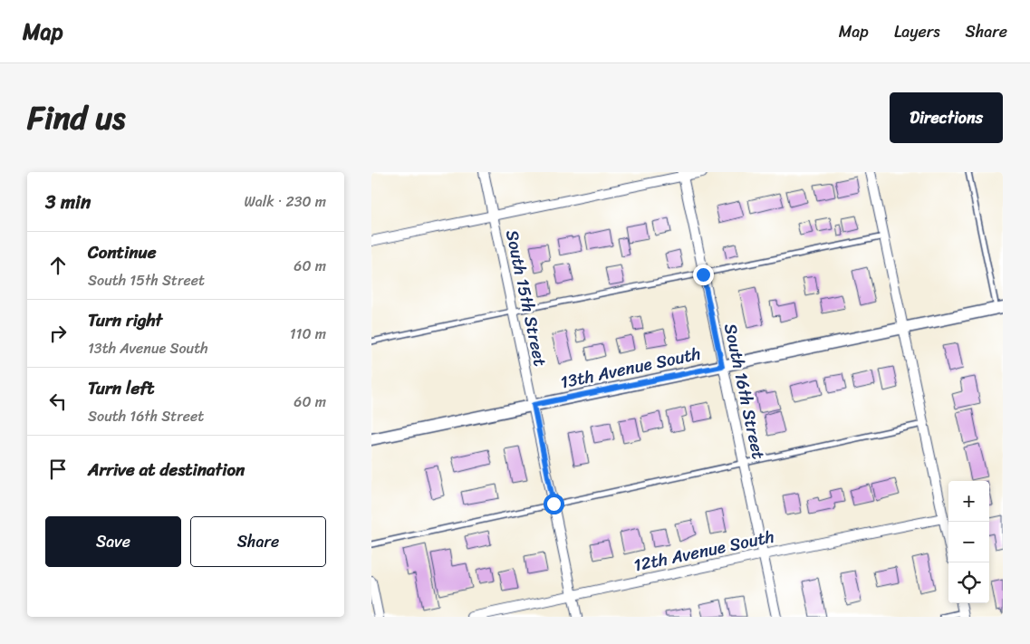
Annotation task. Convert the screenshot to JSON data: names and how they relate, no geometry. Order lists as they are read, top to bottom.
{
  "streets": {
    "street": [
      "South 15th Street",
      "13th Avenue South",
      "South 16th Street",
      "12th Avenue South"
    ]
  },
  "crossings": [
    ["South 15th Street", "13th Avenue South"],
    ["South 15th Street", "12th Avenue South"],
    ["13th Avenue South", "South 16th Street"],
    ["South 16th Street", "12th Avenue South"]
  ],
  "page": {
    "header": "Map",
    "nav": ["Map", "Layers", "Share"],
    "title": "Find us",
    "buttons": [
      "Directions",
      ["Save", "Share"]
    ],
    "heading": ["3 min", "Walk · 230 m"],
    "list": [
      ["Continue", "South 15th Street", "60 m"],
      ["Turn right", "13th Avenue South", "110 m"],
      ["Turn left", "South 16th Street", "60 m"],
      "Arrive at destination"
    ],
    "map_buttons": ["+", "−"]
  }
}
